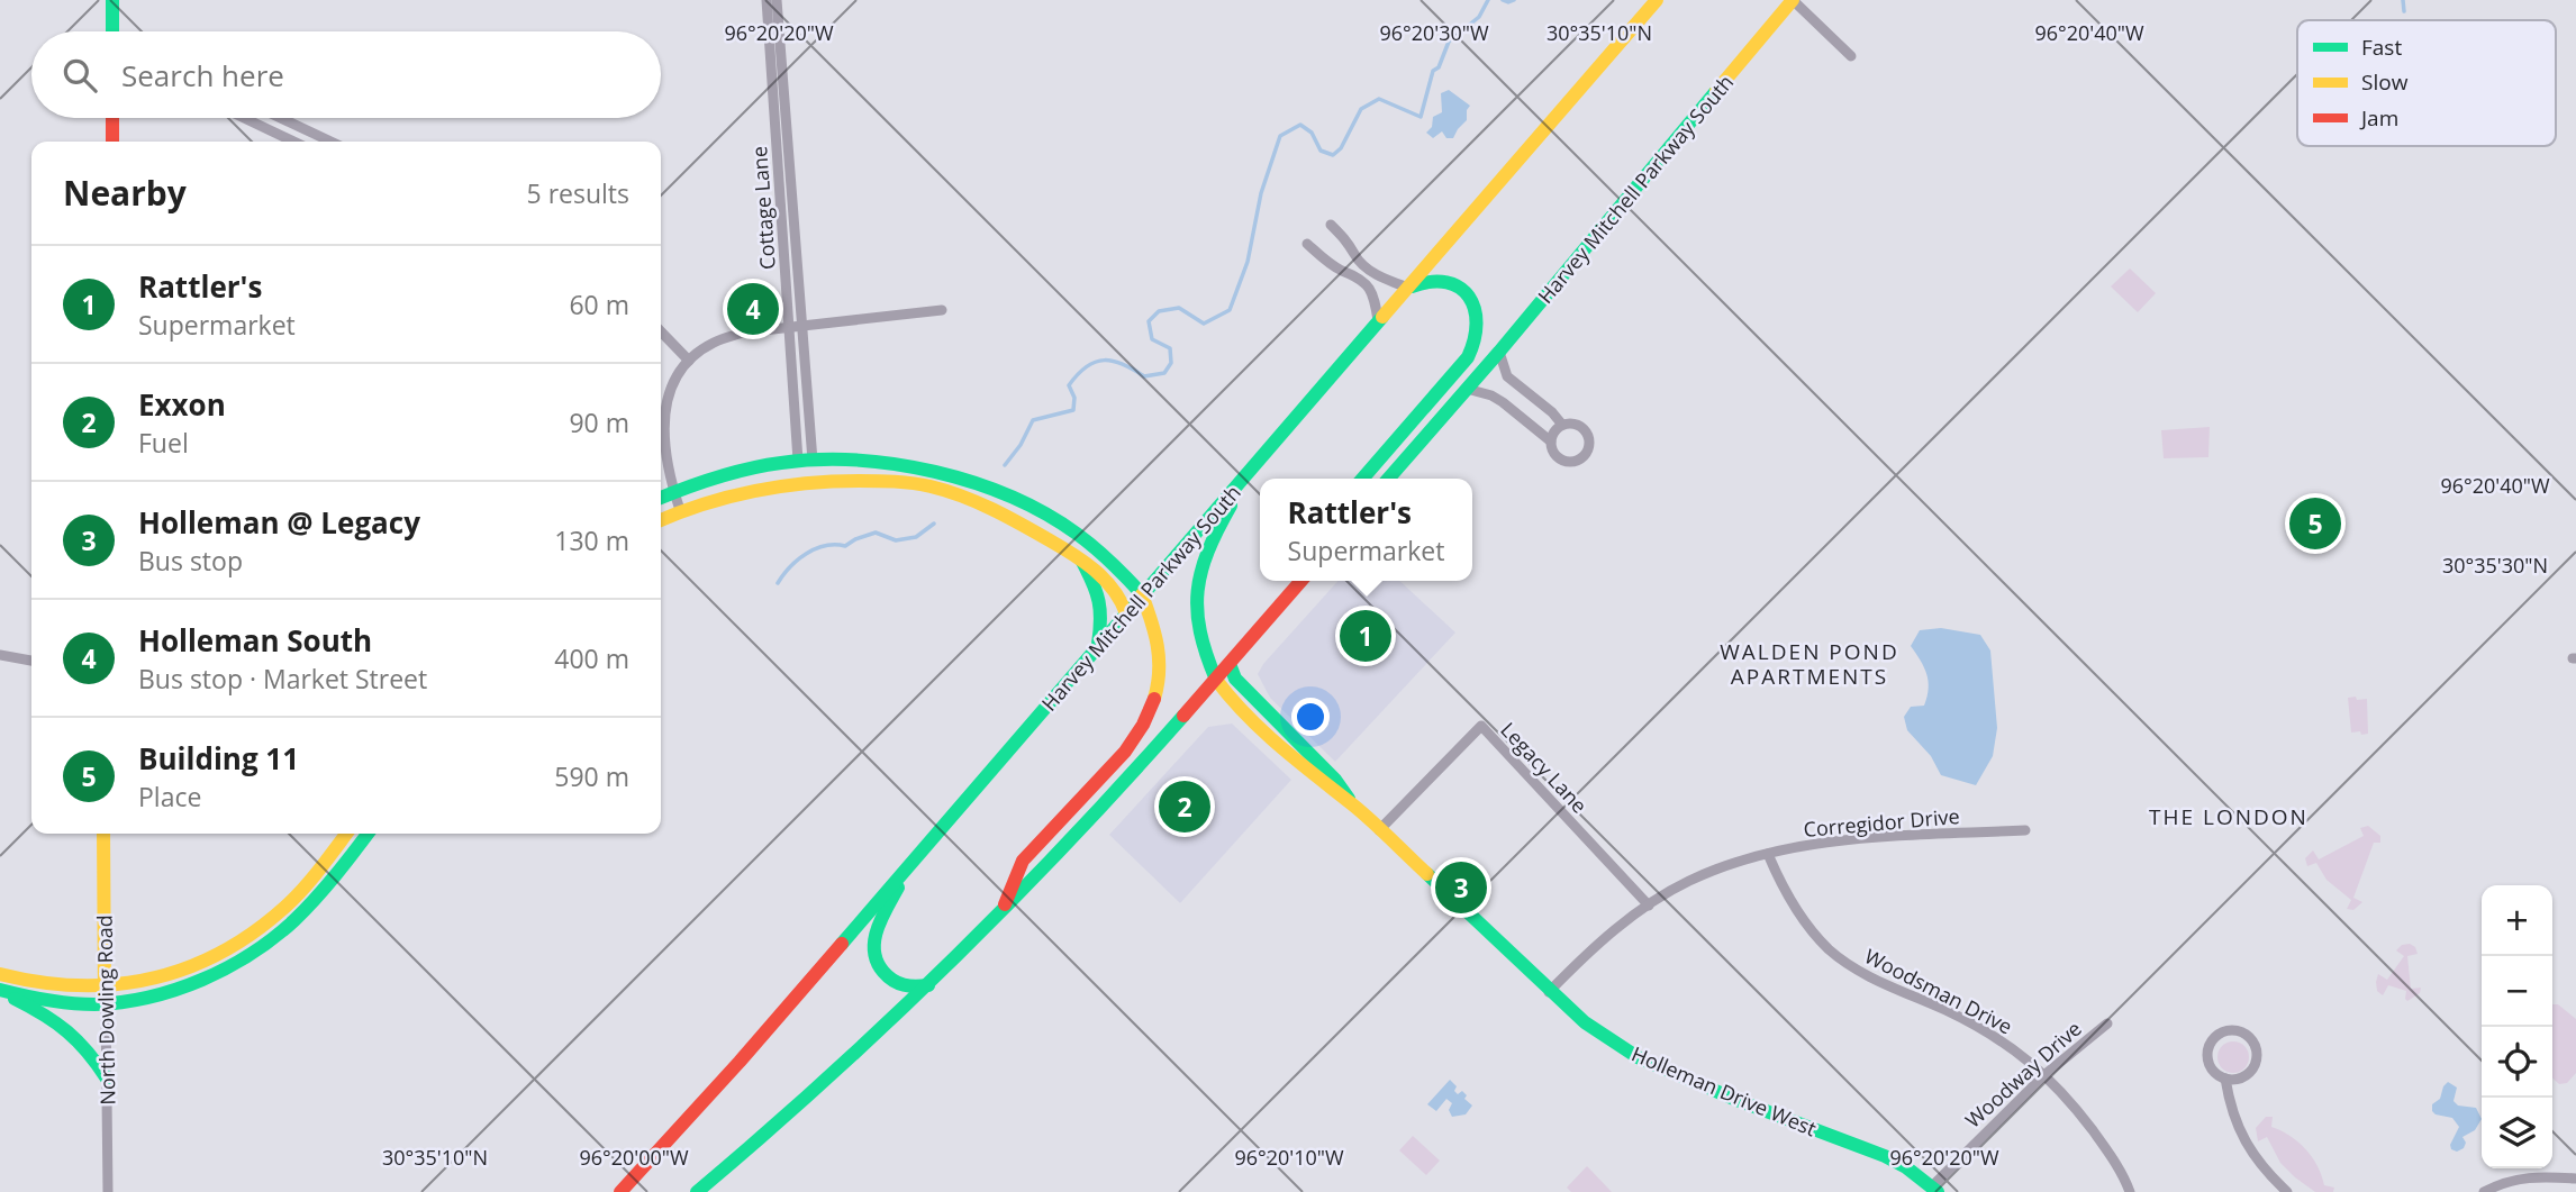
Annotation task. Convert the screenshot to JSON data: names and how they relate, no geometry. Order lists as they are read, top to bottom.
{
  "streets": {
    "main road": ["Harvey Mitchell Parkway South", "North Dowling Road", "Holleman Drive West"],
    "street": [
      "Cottage Lane",
      "Legacy Lane",
      "Corregidor Drive",
      "Woodsman Drive",
      "Woodway Drive"
    ]
  },
  "crossings": [
    ["Harvey Mitchell Parkway South", "Holleman Drive West"],
    ["Legacy Lane", "Corregidor Drive"],
    ["Legacy Lane", "Holleman Drive West"],
    ["Corregidor Drive", "Woodsman Drive"],
    ["Corregidor Drive", "Holleman Drive West"],
    ["Woodsman Drive", "Woodway Drive"],
    ["Woodway Drive", "Holleman Drive West"]
  ],
  "districts": ["WALDEN POND APARTMENTS", "THE LONDON"],
  "legend": ["Fast", "Slow", "Jam"],
  "page": {
    "search": "Search here",
    "heading": ["Nearby", "5 results"],
    "list": [
      {
        "mark": "1",
        "name": "Rattler's",
        "note": "Supermarket",
        "value": "60 m"
      },
      {
        "mark": "2",
        "name": "Exxon",
        "note": "Fuel",
        "value": "90 m"
      },
      {
        "mark": "3",
        "name": "Holleman @ Legacy",
        "note": "Bus stop",
        "value": "130 m"
      },
      {
        "mark": "4",
        "name": "Holleman South",
        "note": "Bus stop · Market Street",
        "value": "400 m"
      },
      {
        "mark": "5",
        "name": "Building 11",
        "note": "Place",
        "value": "590 m"
      }
    ],
    "pins": [
      "4",
      "5",
      "1",
      "2",
      "3"
    ],
    "popup": ["Rattler's", "Supermarket"],
    "map_buttons": ["+", "−"]
  },
  "coordinates": [
    "96°20'20\"W",
    "96°20'30\"W",
    "30°35'10\"N",
    "96°20'40\"W",
    "30°35'30\"N",
    "96°20'00\"W",
    "96°20'10\"W"
  ]
}
